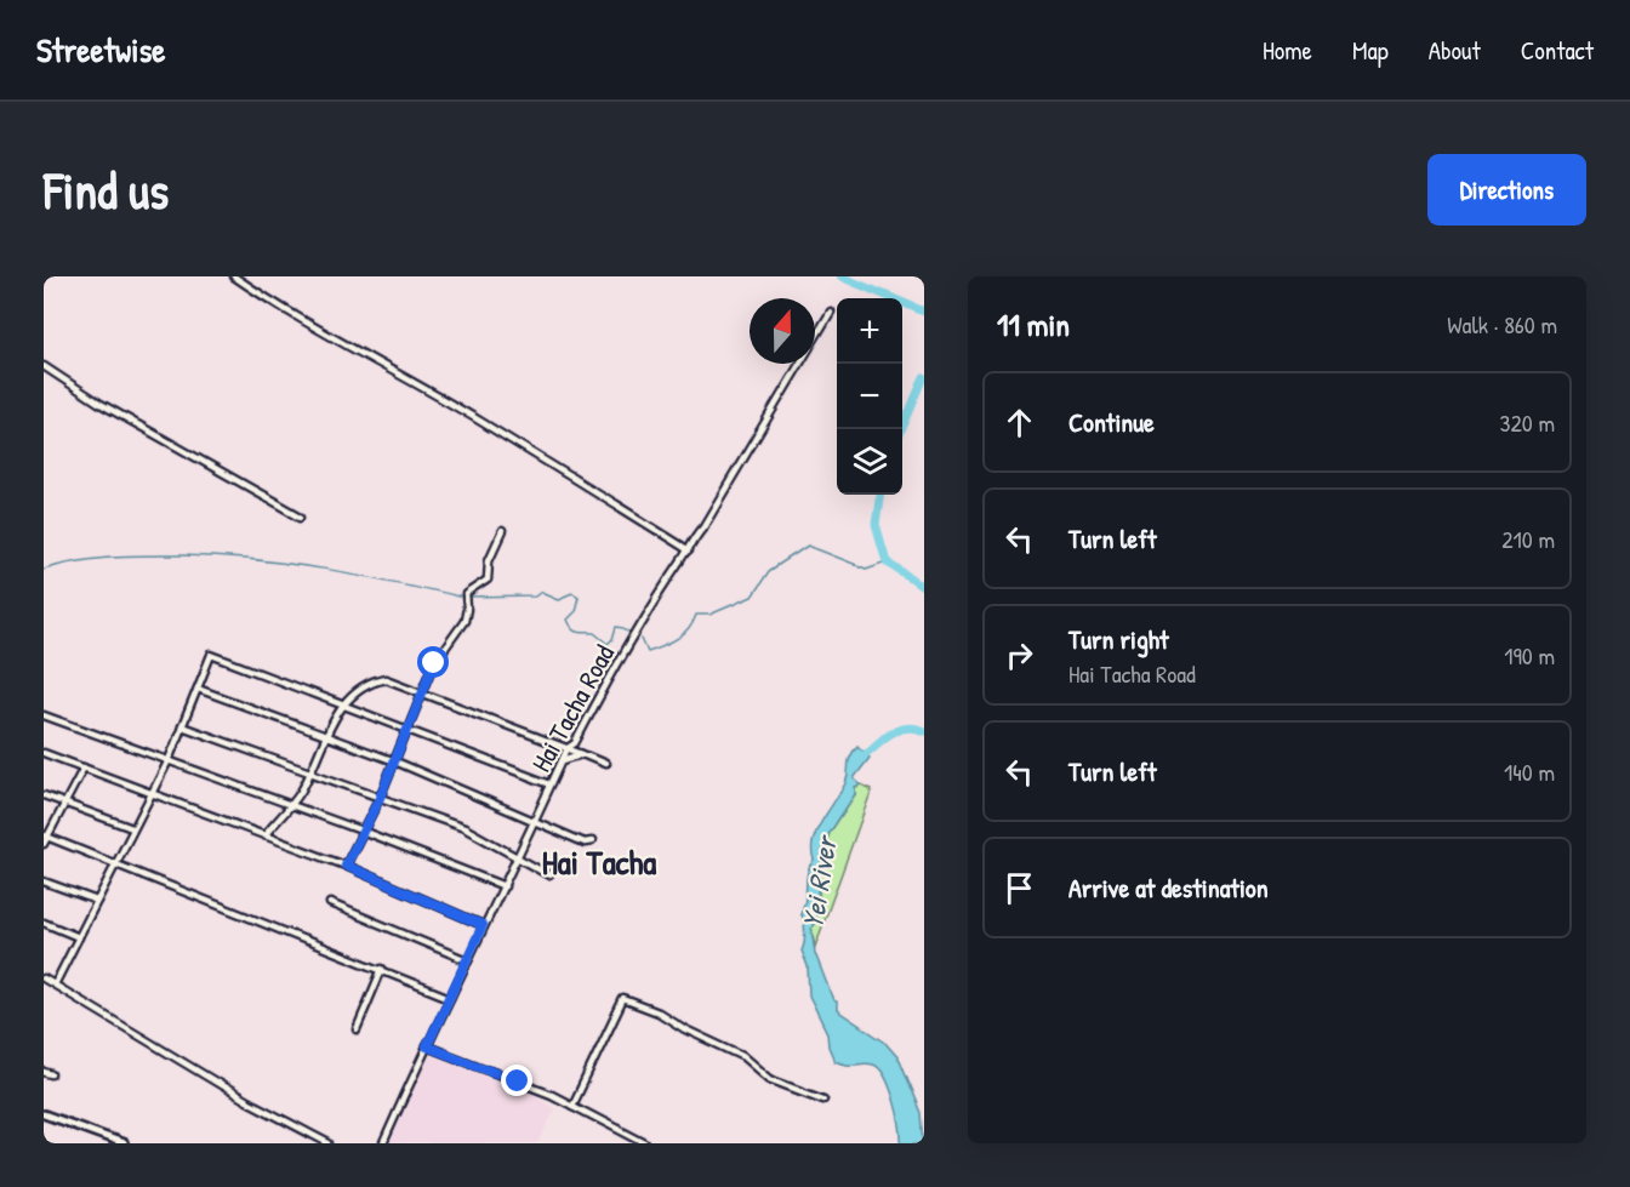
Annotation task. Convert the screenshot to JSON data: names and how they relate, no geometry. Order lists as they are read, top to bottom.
{
  "streets": {
    "street": ["Hai Tacha Road"]
  },
  "districts": ["Hai Tacha"],
  "water": ["Yei River"],
  "north": "top",
  "page": {
    "header": "Streetwise",
    "nav": [
      "Home",
      "Map",
      "About",
      "Contact"
    ],
    "buttons": "Directions",
    "title": "Find us",
    "heading": ["11 min", "Walk · 860 m"],
    "map_buttons": ["+", "−"],
    "list": [
      ["Continue", "320 m"],
      ["Turn left", "210 m"],
      ["Turn right", "Hai Tacha Road", "190 m"],
      ["Turn left", "140 m"],
      "Arrive at destination"
    ]
  }
}
